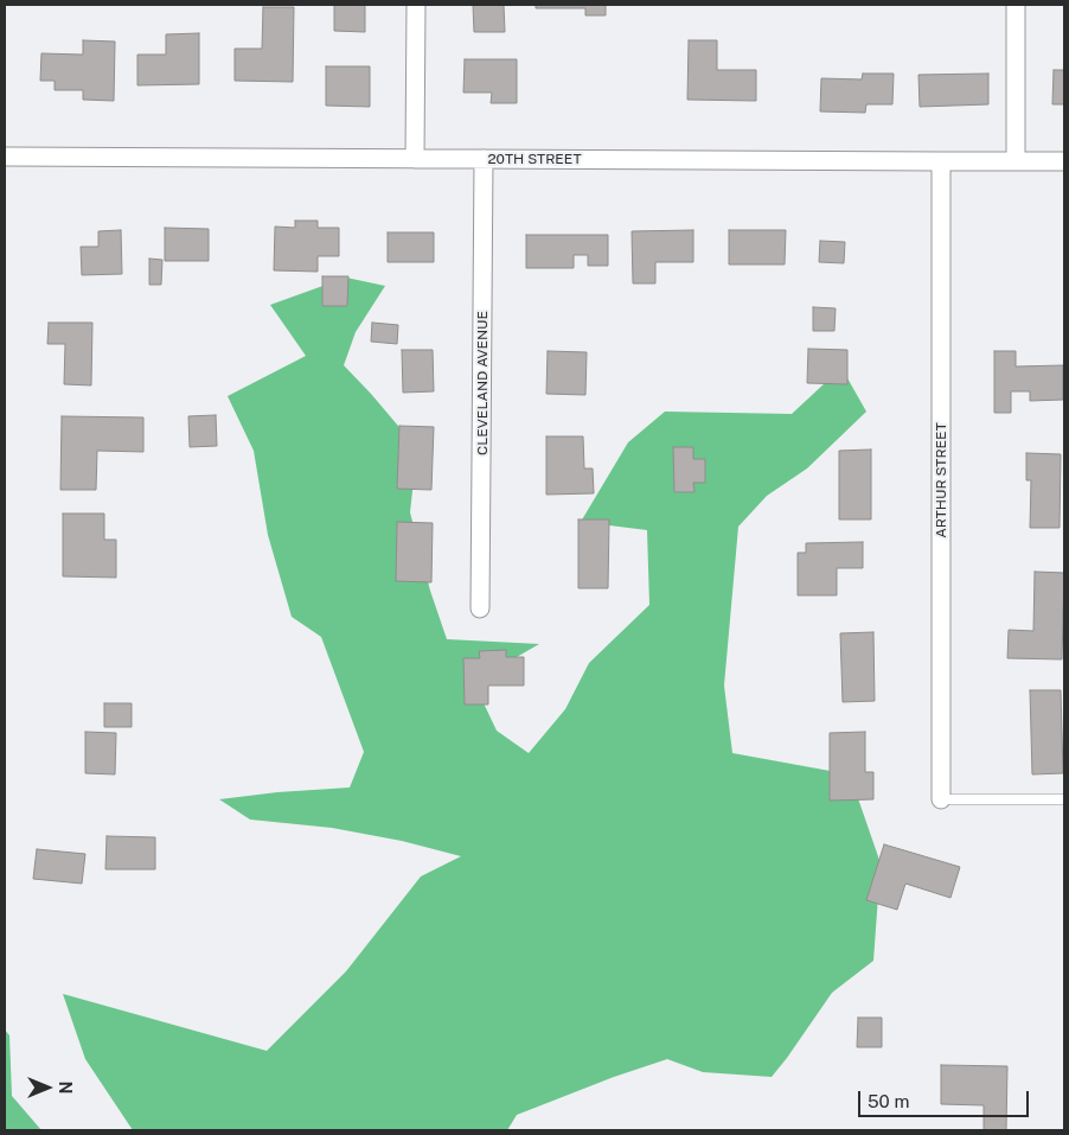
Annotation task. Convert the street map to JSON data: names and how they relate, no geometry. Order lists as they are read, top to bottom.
{
  "streets": {
    "street": ["20TH STREET", "CLEVELAND AVENUE", "ARTHUR STREET"]
  },
  "crossings": [
    ["20TH STREET", "CLEVELAND AVENUE"],
    ["20TH STREET", "ARTHUR STREET"]
  ],
  "scale_bar": "50 m",
  "north": "right"
}
